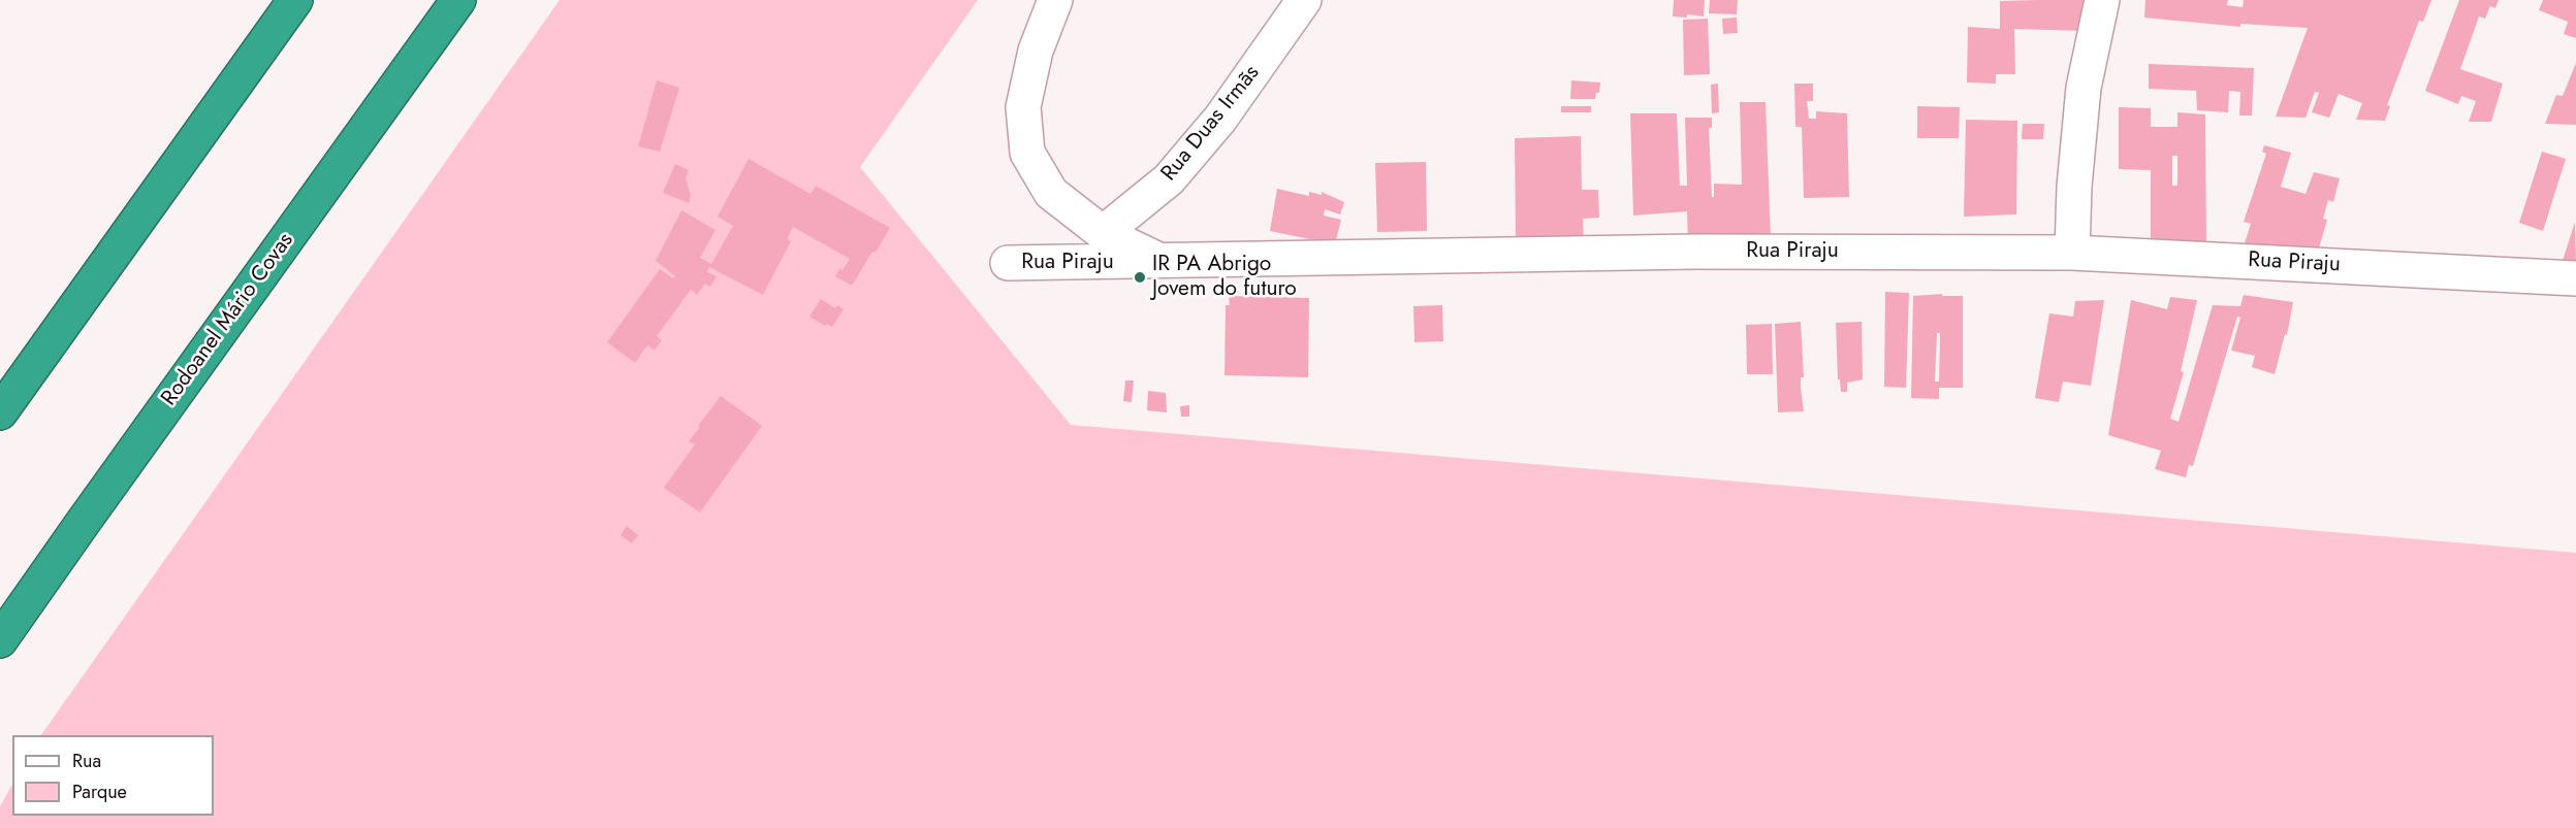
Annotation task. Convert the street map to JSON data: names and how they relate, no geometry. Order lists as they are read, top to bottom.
{
  "streets": {
    "highway": ["Rodoanel Mário Covas"],
    "street": ["Rua Duas Irmãs", "Rua Piraju"]
  },
  "places": ["IR PA Abrigo Jovem do futuro"],
  "legend": ["Rua", "Parque"]
}
